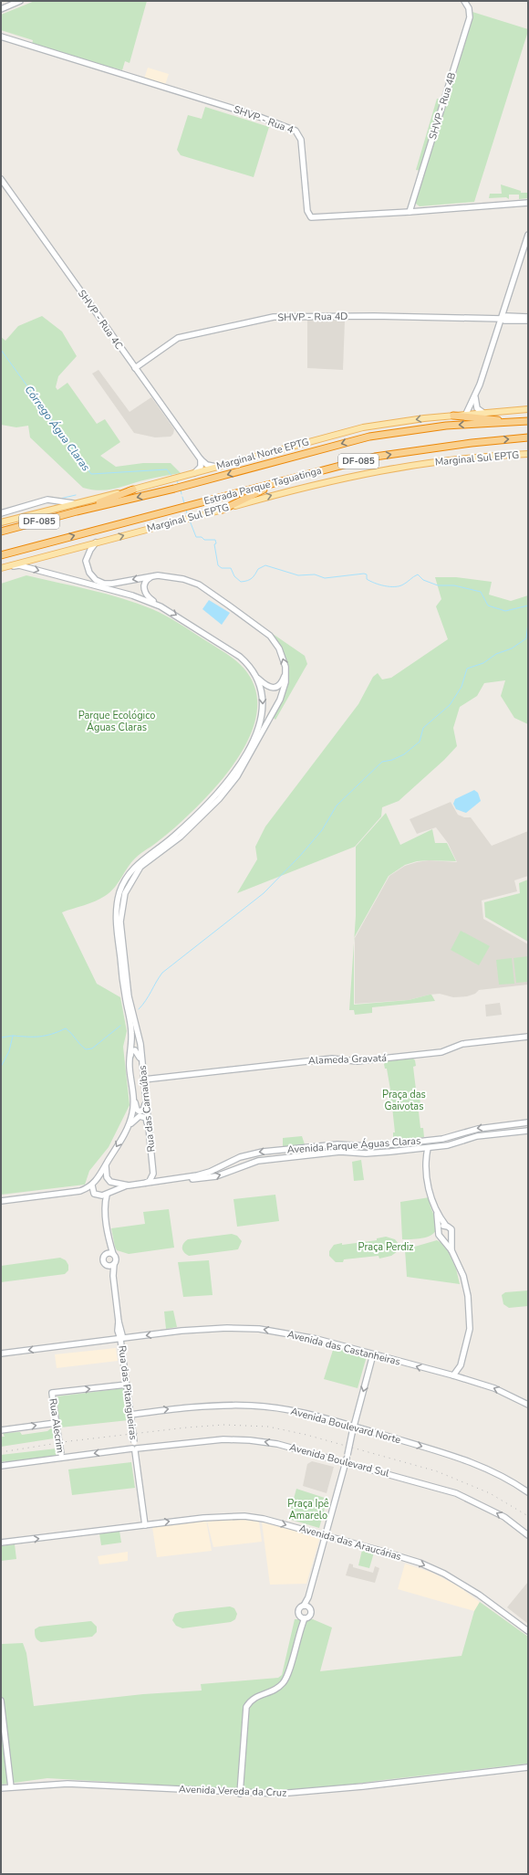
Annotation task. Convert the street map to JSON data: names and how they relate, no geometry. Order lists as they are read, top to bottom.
{
  "streets": {
    "highway": ["DF-085", "Estrada Parque Taguatinga"],
    "main road": ["Marginal Norte EPTG", "Marginal Sul EPTG"],
    "street": [
      "SHVP - Rua 4B",
      "SHVP - Rua 4",
      "SHVP - Rua 4D",
      "SHVP - Rua 4C",
      "Alameda Gravatá",
      "Rua das Carnaúbas",
      "Avenida Parque Águas Claras",
      "Avenida das Castanheiras",
      "Rua das Pitangueiras",
      "Rua Alecrim",
      "Avenida Boulevard Norte",
      "Avenida Boulevard Sul",
      "Avenida das Araucárias",
      "Avenida Vereda da Cruz"
    ]
  },
  "crossings": [
    ["SHVP - Rua 4B", "SHVP - Rua 4"],
    ["SHVP - Rua 4D", "SHVP - Rua 4C"],
    ["Alameda Gravatá", "Rua das Carnaúbas"],
    ["Rua das Carnaúbas", "Avenida Parque Águas Claras"],
    ["Avenida das Castanheiras", "Rua das Pitangueiras"],
    ["Rua das Pitangueiras", "Rua Alecrim"],
    ["Rua das Pitangueiras", "Avenida Boulevard Norte"],
    ["Rua das Pitangueiras", "Avenida Boulevard Sul"],
    ["Rua das Pitangueiras", "Avenida das Araucárias"],
    ["Rua Alecrim", "Avenida Boulevard Sul"]
  ],
  "one_way": [
    "Marginal Norte EPTG",
    "Marginal Sul EPTG",
    "Avenida das Castanheiras",
    "Avenida Boulevard Norte",
    "Avenida Boulevard Sul",
    "Avenida das Araucárias"
  ],
  "water": ["Córrego Água Claras"],
  "parks": [
    "Parque Ecológico Águas Claras",
    "Praça das Gaivotas",
    "Praça Perdiz",
    "Praça Ipê Amarelo"
  ]
}
